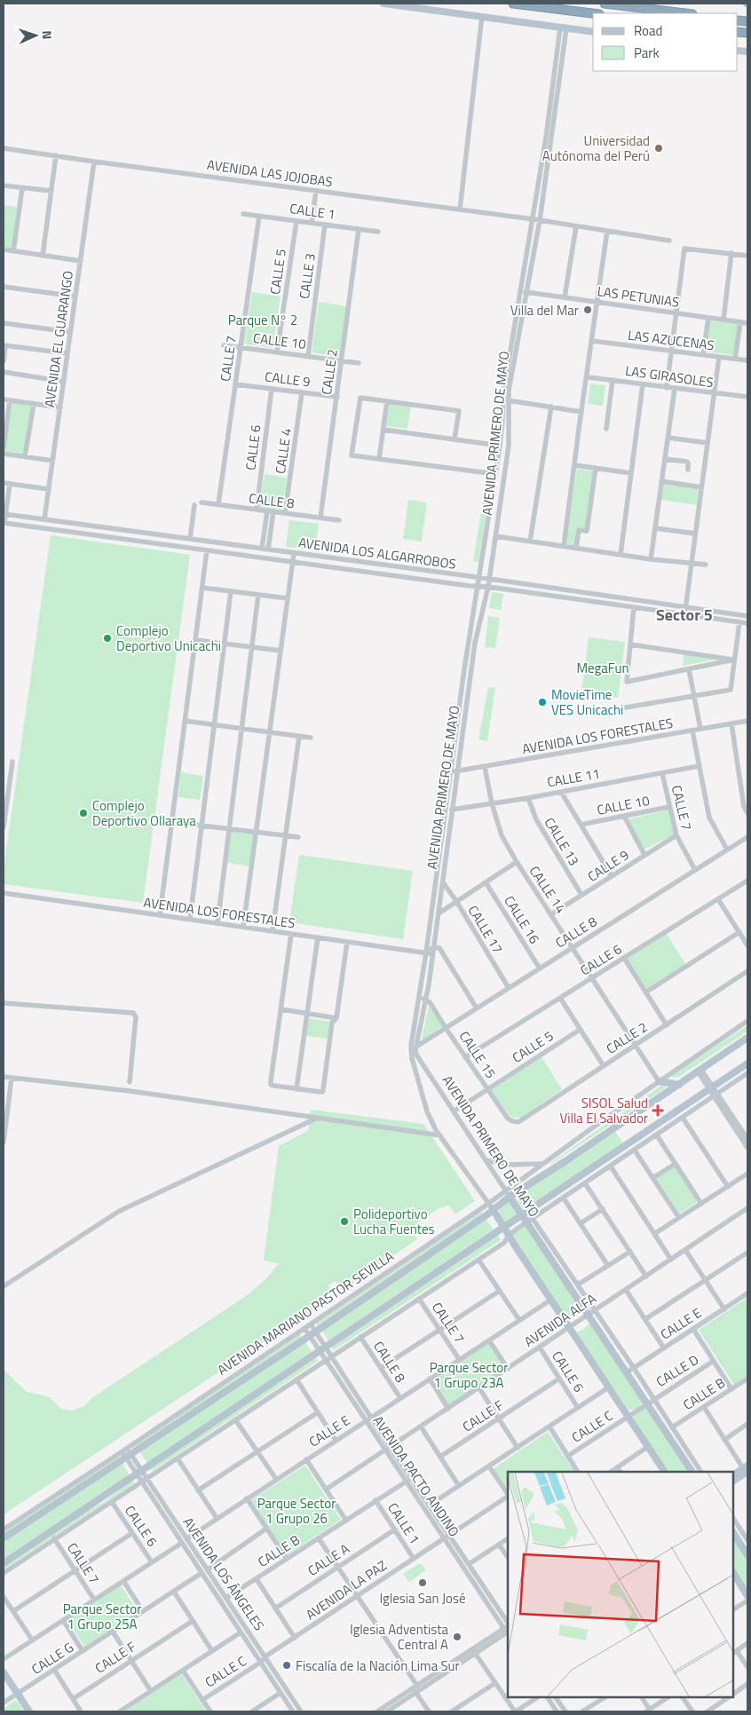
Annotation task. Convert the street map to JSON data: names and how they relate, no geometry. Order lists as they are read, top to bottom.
{
  "streets": {
    "main road": ["AVENIDA PRIMERO DE MAYO", "AVENIDA MARIANO PASTOR SEVILLA"],
    "street": [
      "AVENIDA LAS JOJOBAS",
      "CALLE 1",
      "CALLE 5",
      "CALLE 3",
      "LAS PETUNIAS",
      "AVENIDA EL GUARANGO",
      "LAS AZUCENAS",
      "CALLE 10",
      "CALLE 7",
      "CALLE 2",
      "LAS GIRASOLES",
      "CALLE 9",
      "CALLE 6",
      "CALLE 4",
      "CALLE 8",
      "AVENIDA LOS ALGARROBOS",
      "AVENIDA LOS FORESTALES",
      "CALLE 11",
      "CALLE 13",
      "CALLE 14",
      "CALLE 16",
      "CALLE 17",
      "CALLE 15",
      "AVENIDA ALFA",
      "CALLE E",
      "CALLE D",
      "CALLE B",
      "CALLE F",
      "CALLE C",
      "AVENIDA PACTO ANDINO",
      "CALLE A",
      "AVENIDA LOS ÁNGELES",
      "AVENIDA LA PAZ",
      "CALLE G"
    ]
  },
  "crossings": [
    ["AVENIDA LAS JOJOBAS", "AVENIDA EL GUARANGO"],
    ["AVENIDA LAS JOJOBAS", "AVENIDA PRIMERO DE MAYO"],
    ["CALLE 1", "CALLE 5"],
    ["CALLE 1", "CALLE 3"],
    ["CALLE 1", "CALLE 7"],
    ["CALLE 1", "CALLE 2"],
    ["CALLE 1", "CALLE B"],
    ["CALLE 1", "CALLE A"],
    ["CALLE 1", "AVENIDA LA PAZ"],
    ["CALLE 5", "CALLE 10"],
    ["CALLE 5", "AVENIDA PRIMERO DE MAYO"],
    ["CALLE 5", "CALLE 15"],
    ["CALLE 3", "CALLE 10"],
    ["LAS PETUNIAS", "AVENIDA PRIMERO DE MAYO"],
    ["AVENIDA EL GUARANGO", "AVENIDA LOS ALGARROBOS"],
    ["CALLE 10", "CALLE 7"],
    ["CALLE 10", "CALLE 2"],
    ["CALLE 7", "CALLE 9"],
    ["CALLE 7", "CALLE 8"],
    ["CALLE 7", "CALLE 11"],
    ["CALLE 7", "CALLE E"],
    ["CALLE 2", "CALLE 9"],
    ["CALLE 2", "CALLE 8"],
    ["CALLE 2", "CALLE 14"],
    ["CALLE 2", "CALLE 15"],
    ["CALLE 9", "CALLE 6"],
    ["CALLE 9", "CALLE 4"],
    ["CALLE 9", "CALLE 13"],
    ["CALLE 9", "CALLE 14"],
    ["AVENIDA PRIMERO DE MAYO", "CALLE 8"],
    ["AVENIDA PRIMERO DE MAYO", "AVENIDA LOS ALGARROBOS"],
    ["AVENIDA PRIMERO DE MAYO", "AVENIDA LOS FORESTALES"],
    ["AVENIDA PRIMERO DE MAYO", "CALLE 11"],
    ["AVENIDA PRIMERO DE MAYO", "CALLE 17"],
    ["AVENIDA PRIMERO DE MAYO", "CALLE 15"],
    ["AVENIDA PRIMERO DE MAYO", "AVENIDA MARIANO PASTOR SEVILLA"],
    ["AVENIDA PRIMERO DE MAYO", "AVENIDA ALFA"],
    ["AVENIDA PRIMERO DE MAYO", "CALLE E"],
    ["AVENIDA PRIMERO DE MAYO", "CALLE D"],
    ["AVENIDA PRIMERO DE MAYO", "CALLE B"],
    ["AVENIDA PRIMERO DE MAYO", "CALLE C"],
    ["CALLE 6", "CALLE 8"],
    ["CALLE 6", "CALLE 14"],
    ["CALLE 6", "CALLE 15"],
    ["CALLE 6", "AVENIDA ALFA"],
    ["CALLE 6", "CALLE F"],
    ["CALLE 4", "CALLE 8"],
    ["CALLE 8", "CALLE 14"],
    ["CALLE 8", "CALLE 16"],
    ["CALLE 8", "CALLE 17"],
    ["CALLE 8", "CALLE 15"],
    ["CALLE 8", "CALLE E"],
    ["AVENIDA LOS FORESTALES", "CALLE 14"],
    ["CALLE 11", "CALLE 13"],
    ["CALLE 11", "CALLE 14"],
    ["CALLE 14", "AVENIDA MARIANO PASTOR SEVILLA"],
    ["AVENIDA MARIANO PASTOR SEVILLA", "AVENIDA PACTO ANDINO"],
    ["AVENIDA MARIANO PASTOR SEVILLA", "AVENIDA LOS ÁNGELES"],
    ["AVENIDA ALFA", "AVENIDA PACTO ANDINO"],
    ["CALLE E", "AVENIDA PACTO ANDINO"],
    ["CALLE E", "AVENIDA LOS ÁNGELES"],
    ["CALLE D", "CALLE C"],
    ["CALLE B", "AVENIDA PACTO ANDINO"],
    ["CALLE B", "AVENIDA LOS ÁNGELES"],
    ["CALLE C", "AVENIDA LOS ÁNGELES"],
    ["CALLE C", "AVENIDA LA PAZ"],
    ["AVENIDA PACTO ANDINO", "AVENIDA LA PAZ"],
    ["AVENIDA LOS ÁNGELES", "AVENIDA LA PAZ"],
    ["AVENIDA LOS ÁNGELES", "CALLE G"]
  ],
  "districts": ["Sector 5"],
  "parks": [
    "Parque N° 2",
    "MegaFun",
    "Parque Sector 1 Grupo 23A",
    "Parque Sector 1 Grupo 26",
    "Parque Sector 1 Grupo 25A"
  ],
  "places": {
    "other": [
      "Universidad Autónoma del Perú",
      "Villa del Mar",
      "Complejo Deportivo Unicachi",
      "MovieTime VES Unicachi",
      "Complejo Deportivo Ollaraya",
      "Polideportivo Lucha Fuentes",
      "Iglesia San José",
      "Iglesia Adventista Central A",
      "Fiscalía de la Nación Lima Sur"
    ],
    "health": ["SISOL Salud Villa El Salvador"]
  },
  "legend": ["Road", "Park"],
  "north": "right"
}
